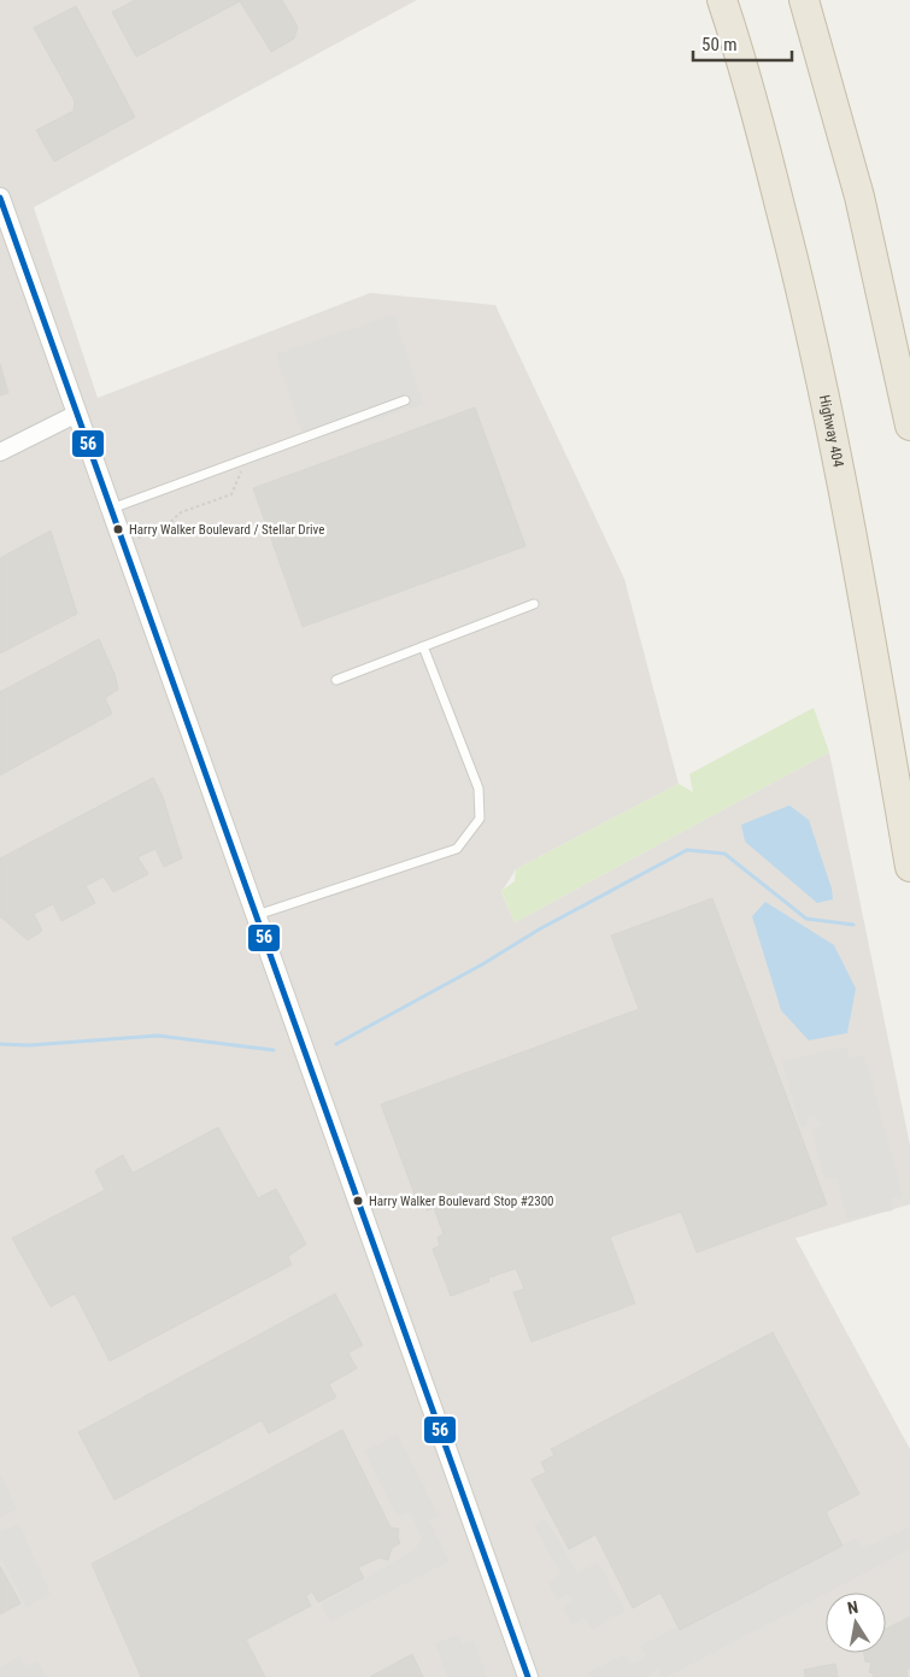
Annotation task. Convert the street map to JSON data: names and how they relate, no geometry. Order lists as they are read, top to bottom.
{
  "streets": {
    "highway": ["Highway 404"]
  },
  "places": ["Harry Walker Boulevard / Stellar Drive", "Harry Walker Boulevard Stop #2300"],
  "lines": ["transit line 56"],
  "scale_bar": "50 m",
  "north": "top"
}
